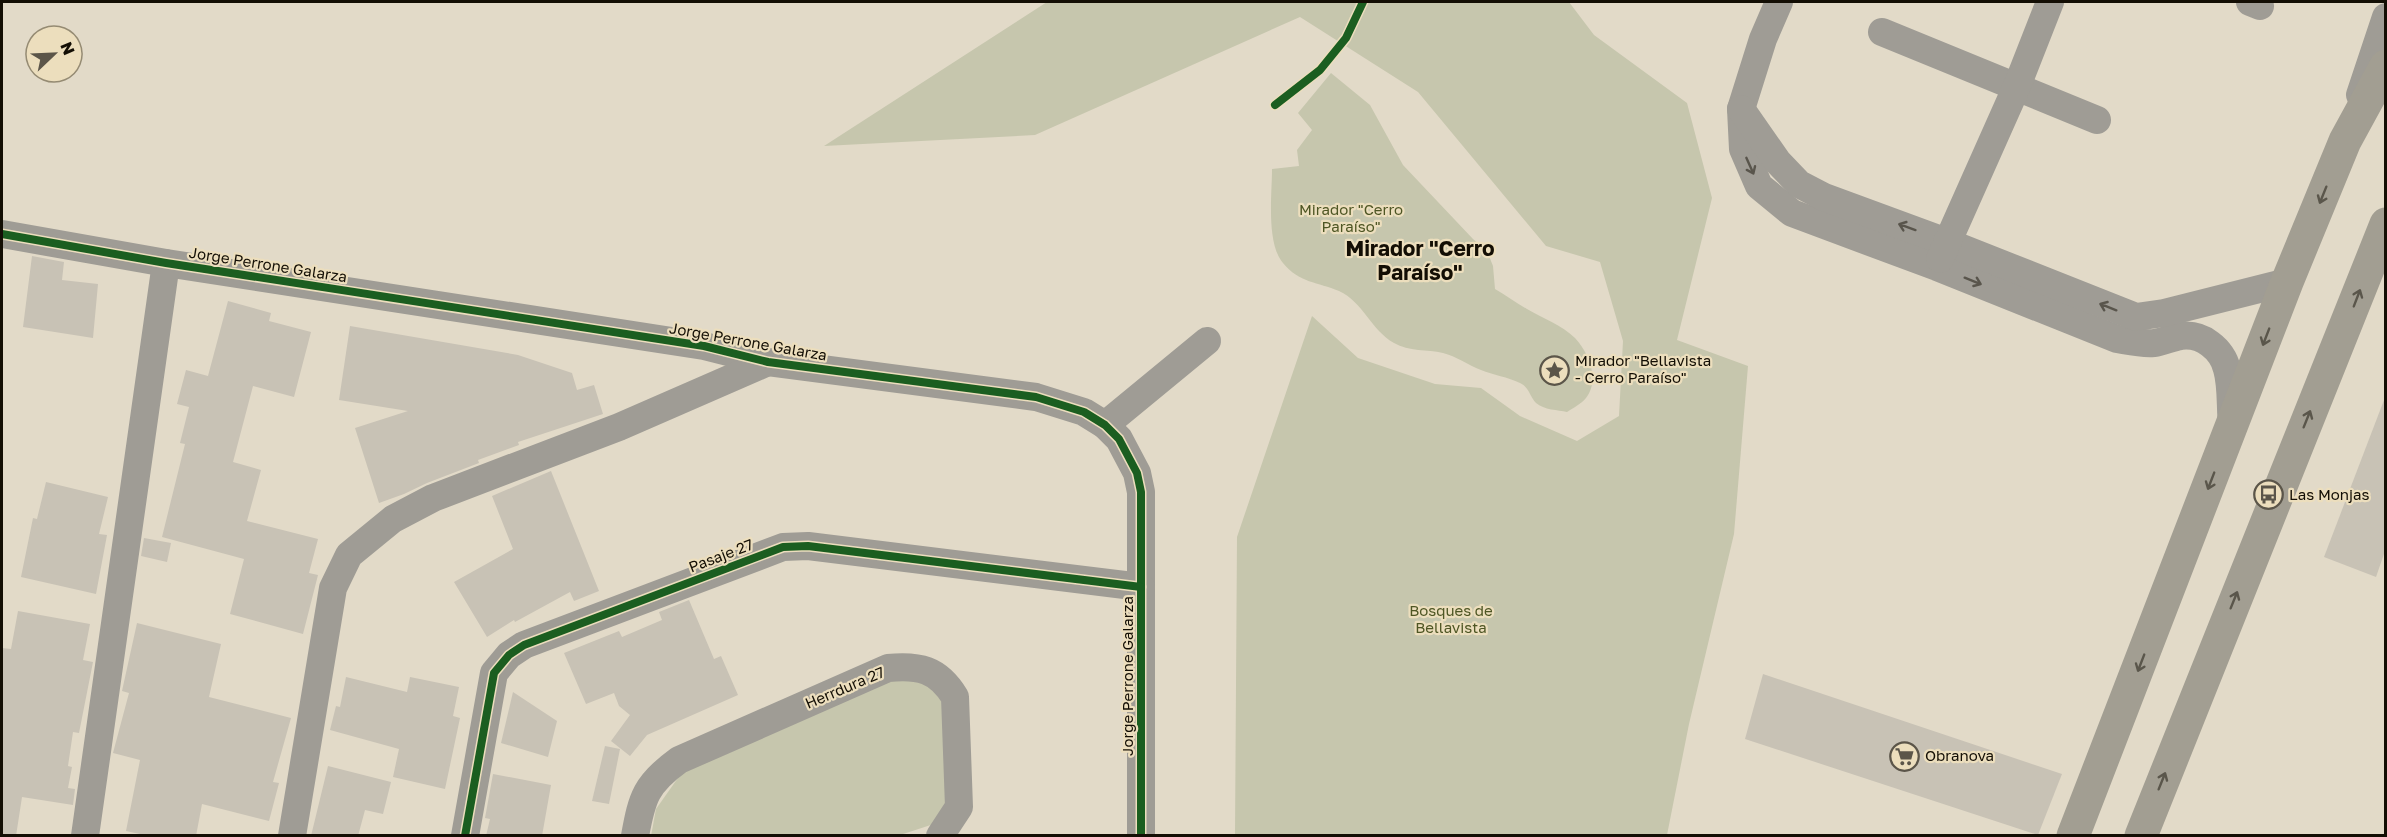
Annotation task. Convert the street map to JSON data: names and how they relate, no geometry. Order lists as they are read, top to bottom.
{
  "streets": {
    "street": ["Jorge Perrone Galarza", "Pasaje 27", "Herrdura 27"]
  },
  "crossings": [
    ["Jorge Perrone Galarza", "Pasaje 27"]
  ],
  "districts": ["Mirador \"Cerro Paraíso\""],
  "parks": ["Mirador \"Cerro Paraíso\"", "Bosques de Bellavista"],
  "places": {
    "place": ["Mirador \"Bellavista - Cerro Paraíso\""],
    "bus stop": ["Las Monjas"],
    "supermarket": ["Obranova"]
  },
  "north": "top right"
}
